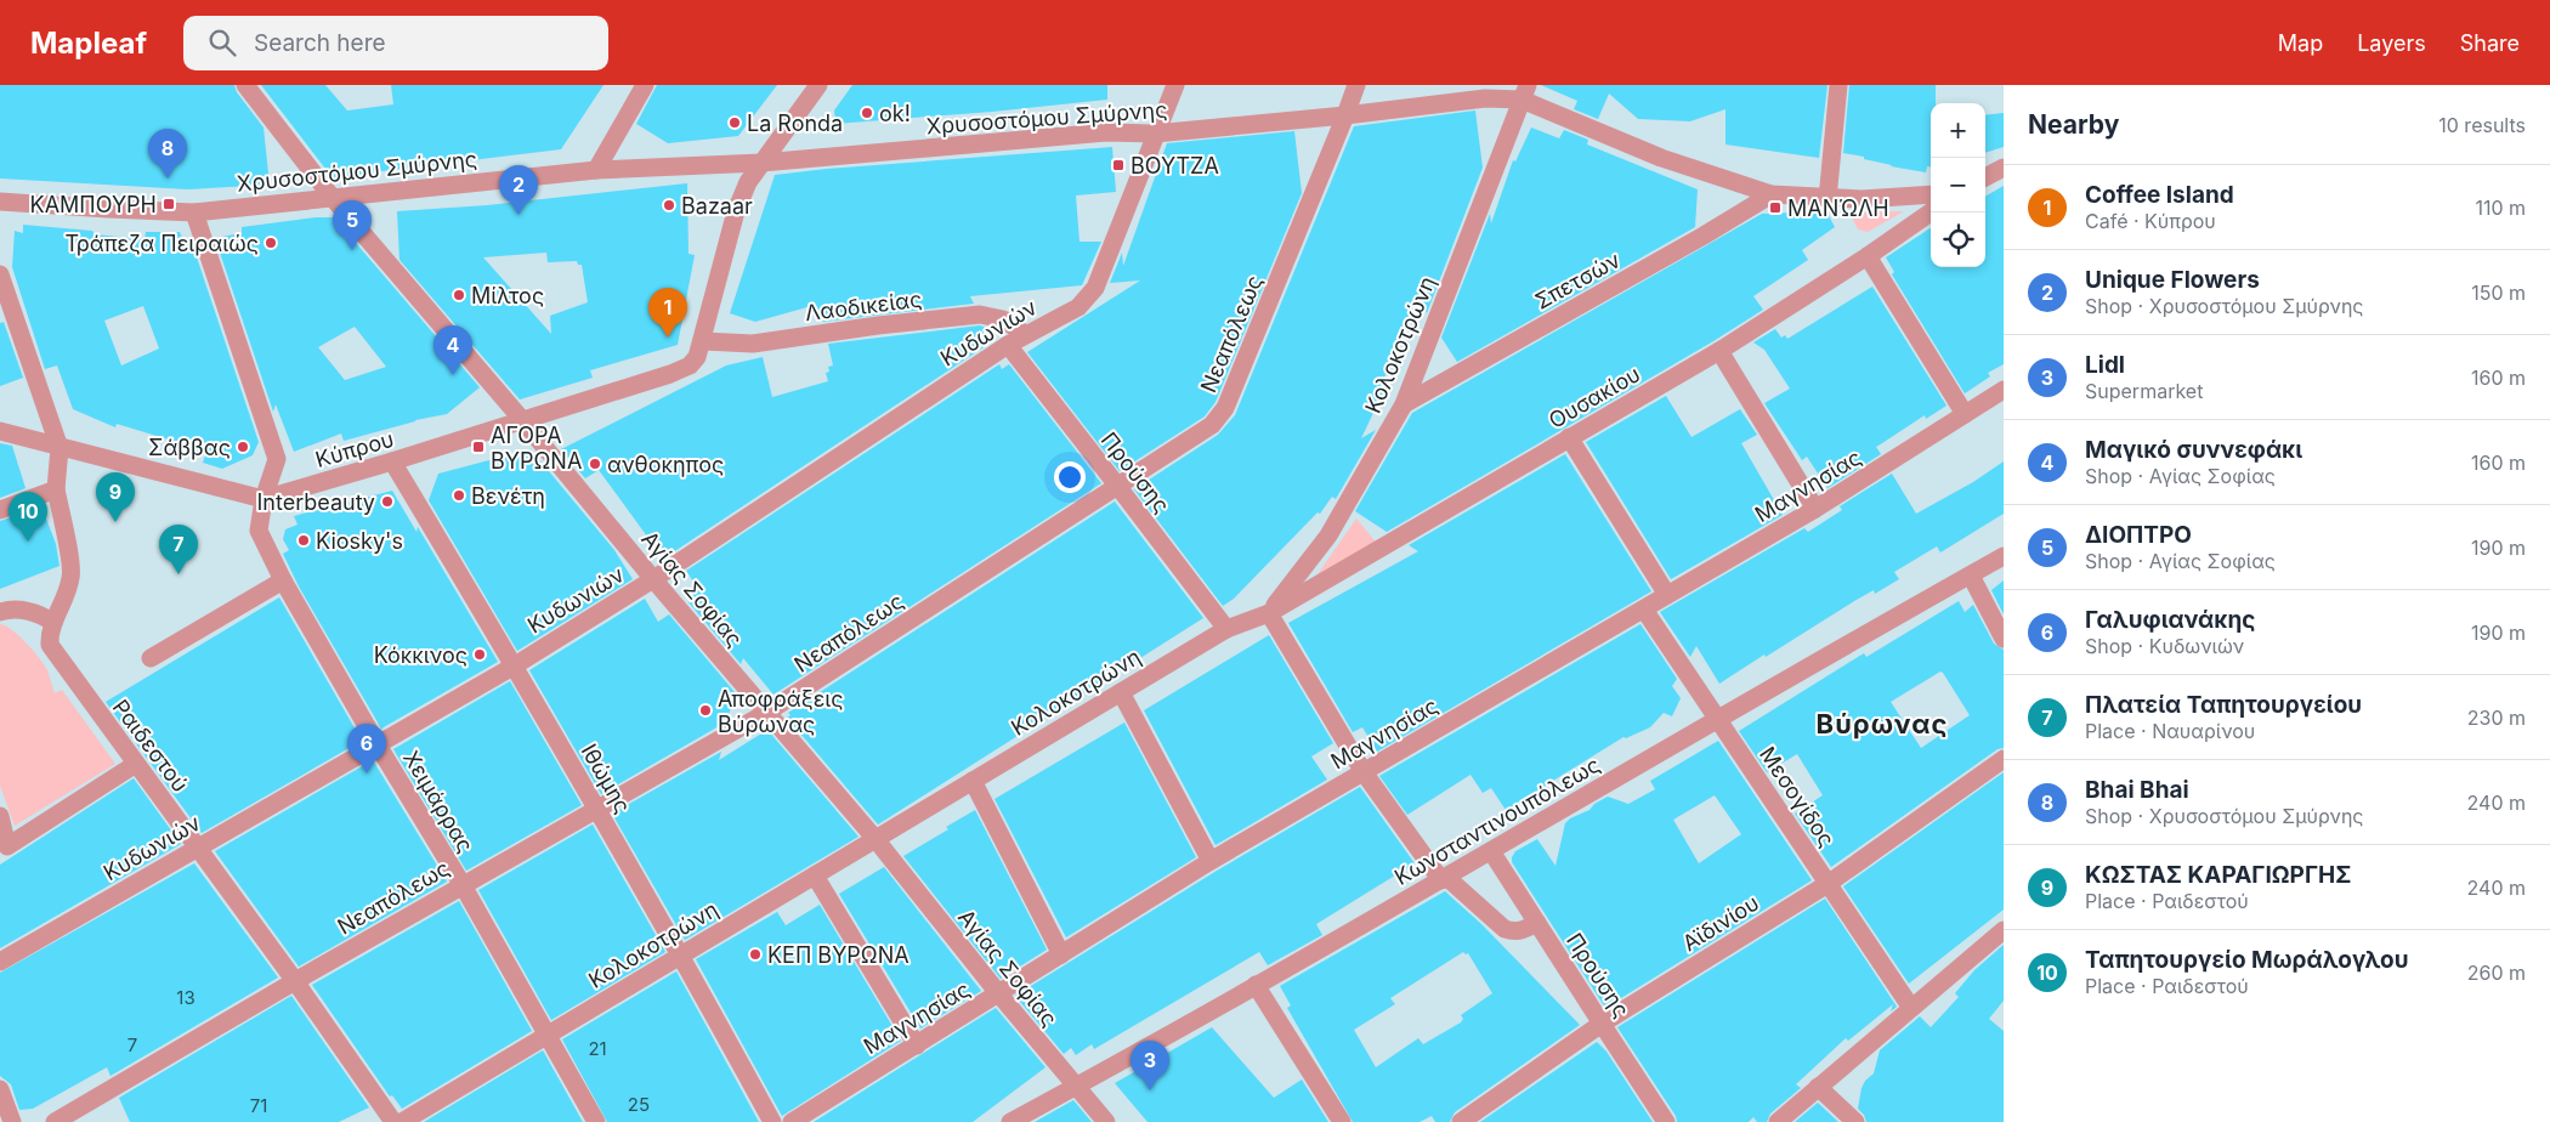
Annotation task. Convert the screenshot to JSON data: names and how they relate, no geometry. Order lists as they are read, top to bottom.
{
  "streets": {
    "street": [
      "Χρυσοστόμου Σμύρνης",
      "Σπετσών",
      "Λαοδικείας",
      "Κυδωνιών",
      "Νεαπόλεως",
      "Κολοκοτρώνη",
      "Ουσακίου",
      "Κύπρου",
      "Προύσης",
      "Μαγνησίας",
      "Αγίας Σοφίας",
      "Ραιδεστού",
      "Ιθώμης",
      "Μεσογίδος",
      "Χειμάρρας",
      "Κωνσταντινουπόλεως",
      "Αϊδινίου"
    ]
  },
  "crossings": [
    ["Χρυσοστόμου Σμύρνης", "Σπετσών"],
    ["Χρυσοστόμου Σμύρνης", "Κυδωνιών"],
    ["Χρυσοστόμου Σμύρνης", "Νεαπόλεως"],
    ["Χρυσοστόμου Σμύρνης", "Κολοκοτρώνη"],
    ["Χρυσοστόμου Σμύρνης", "Κύπρου"],
    ["Χρυσοστόμου Σμύρνης", "Αγίας Σοφίας"],
    ["Χρυσοστόμου Σμύρνης", "Χειμάρρας"],
    ["Σπετσών", "Κολοκοτρώνη"],
    ["Λαοδικείας", "Κυδωνιών"],
    ["Λαοδικείας", "Κύπρου"],
    ["Κυδωνιών", "Προύσης"],
    ["Κυδωνιών", "Αγίας Σοφίας"],
    ["Κυδωνιών", "Ραιδεστού"],
    ["Κυδωνιών", "Ιθώμης"],
    ["Κυδωνιών", "Χειμάρρας"],
    ["Νεαπόλεως", "Προύσης"],
    ["Νεαπόλεως", "Αγίας Σοφίας"],
    ["Νεαπόλεως", "Ραιδεστού"],
    ["Νεαπόλεως", "Ιθώμης"],
    ["Νεαπόλεως", "Χειμάρρας"],
    ["Κολοκοτρώνη", "Ουσακίου"],
    ["Κολοκοτρώνη", "Προύσης"],
    ["Κολοκοτρώνη", "Αγίας Σοφίας"],
    ["Κολοκοτρώνη", "Ιθώμης"],
    ["Κολοκοτρώνη", "Χειμάρρας"],
    ["Κύπρου", "Αγίας Σοφίας"],
    ["Κύπρου", "Ιθώμης"],
    ["Κύπρου", "Χειμάρρας"],
    ["Προύσης", "Κωνσταντινουπόλεως"],
    ["Προύσης", "Αϊδινίου"],
    ["Μαγνησίας", "Αγίας Σοφίας"],
    ["Μαγνησίας", "Μεσογίδος"],
    ["Αγίας Σοφίας", "Κωνσταντινουπόλεως"],
    ["Μεσογίδος", "Κωνσταντινουπόλεως"],
    ["Μεσογίδος", "Αϊδινίου"]
  ],
  "districts": ["Βύρωνας"],
  "places": {
    "other": [
      "ok!",
      "La Ronda",
      "Bazaar",
      "Τράπεζα Πειραιώς",
      "Μίλτος",
      "Σάββας",
      "ανθοκηπος",
      "Βενέτη",
      "Interbeauty",
      "Kiosky's",
      "Κόκκινος",
      "Αποφράξεις Βύρωνας",
      "ΚΕΠ ΒΥΡΩΝΑ"
    ],
    "transit": [
      "ΒΟΥΤΖΑ",
      "ΚΑΜΠΟΥΡΗ",
      "ΜΑΝΏΛΗ",
      "ΑΓΟΡΑ ΒΥΡΩΝΑ"
    ]
  },
  "house_numbers": [
    "13",
    "7",
    "21",
    "25",
    "71"
  ],
  "page": {
    "header": "Mapleaf",
    "search": "Search here",
    "nav": ["Map", "Layers", "Share"],
    "heading": ["Nearby", "10 results"],
    "map_buttons": ["+", "−"],
    "pins": [
      "8",
      "2",
      "5",
      "1",
      "4",
      "9",
      "10",
      "7",
      "6",
      "3"
    ],
    "list": [
      {
        "mark": "1",
        "name": "Coffee Island",
        "note": "Café · Κύπρου",
        "value": "110 m"
      },
      {
        "mark": "2",
        "name": "Unique Flowers",
        "note": "Shop · Χρυσοστόμου Σμύρνης",
        "value": "150 m"
      },
      {
        "mark": "3",
        "name": "Lidl",
        "note": "Supermarket",
        "value": "160 m"
      },
      {
        "mark": "4",
        "name": "Μαγικό συννεφάκι",
        "note": "Shop · Αγίας Σοφίας",
        "value": "160 m"
      },
      {
        "mark": "5",
        "name": "ΔΙΟΠΤΡΟ",
        "note": "Shop · Αγίας Σοφίας",
        "value": "190 m"
      },
      {
        "mark": "6",
        "name": "Γαλυφιανάκης",
        "note": "Shop · Κυδωνιών",
        "value": "190 m"
      },
      {
        "mark": "7",
        "name": "Πλατεία Ταπητουργείου",
        "note": "Place · Ναυαρίνου",
        "value": "230 m"
      },
      {
        "mark": "8",
        "name": "Bhai Bhai",
        "note": "Shop · Χρυσοστόμου Σμύρνης",
        "value": "240 m"
      },
      {
        "mark": "9",
        "name": "ΚΩΣΤΑΣ ΚΑΡΑΓΙΩΡΓΗΣ",
        "note": "Place · Ραιδεστού",
        "value": "240 m"
      },
      {
        "mark": "10",
        "name": "Ταπητουργείο Μωράλογλου",
        "note": "Place · Ραιδεστού",
        "value": "260 m"
      }
    ]
  }
}
